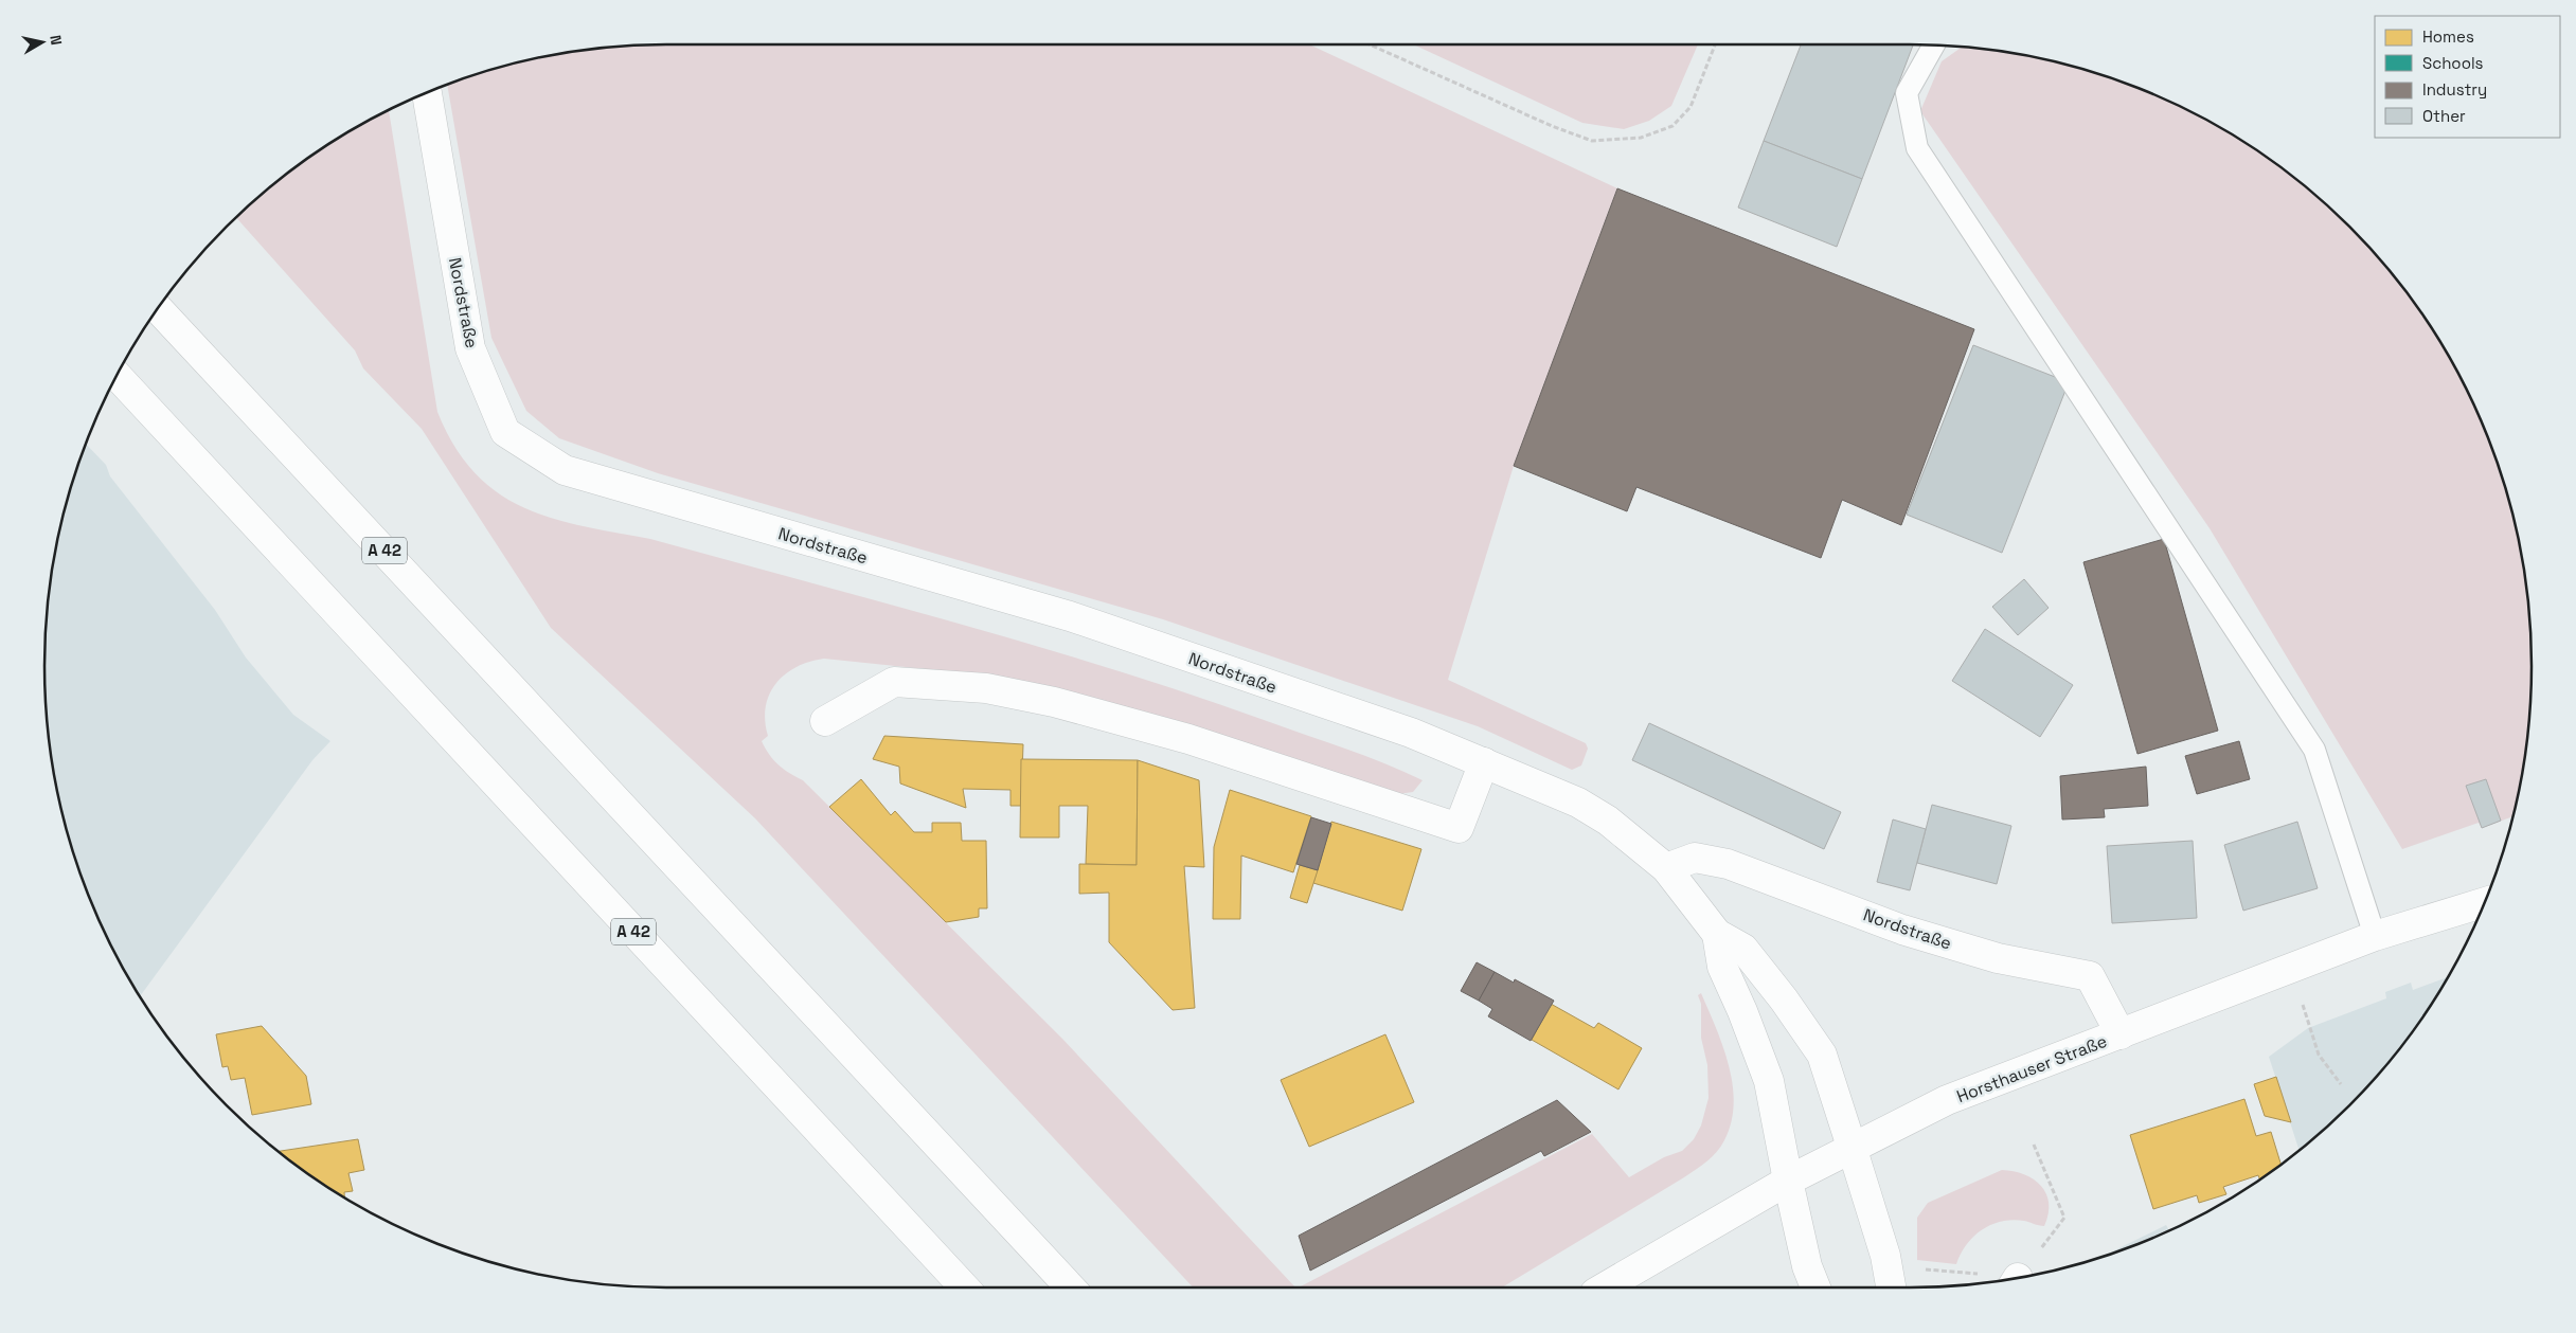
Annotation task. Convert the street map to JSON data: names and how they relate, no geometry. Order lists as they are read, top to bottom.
{
  "streets": {
    "main road": ["Nordstraße", "A 42", "Horsthauser Straße"]
  },
  "crossings": [
    ["Nordstraße", "Horsthauser Straße"]
  ],
  "legend": [
    "Homes",
    "Schools",
    "Industry",
    "Other"
  ],
  "north": "right"
}
